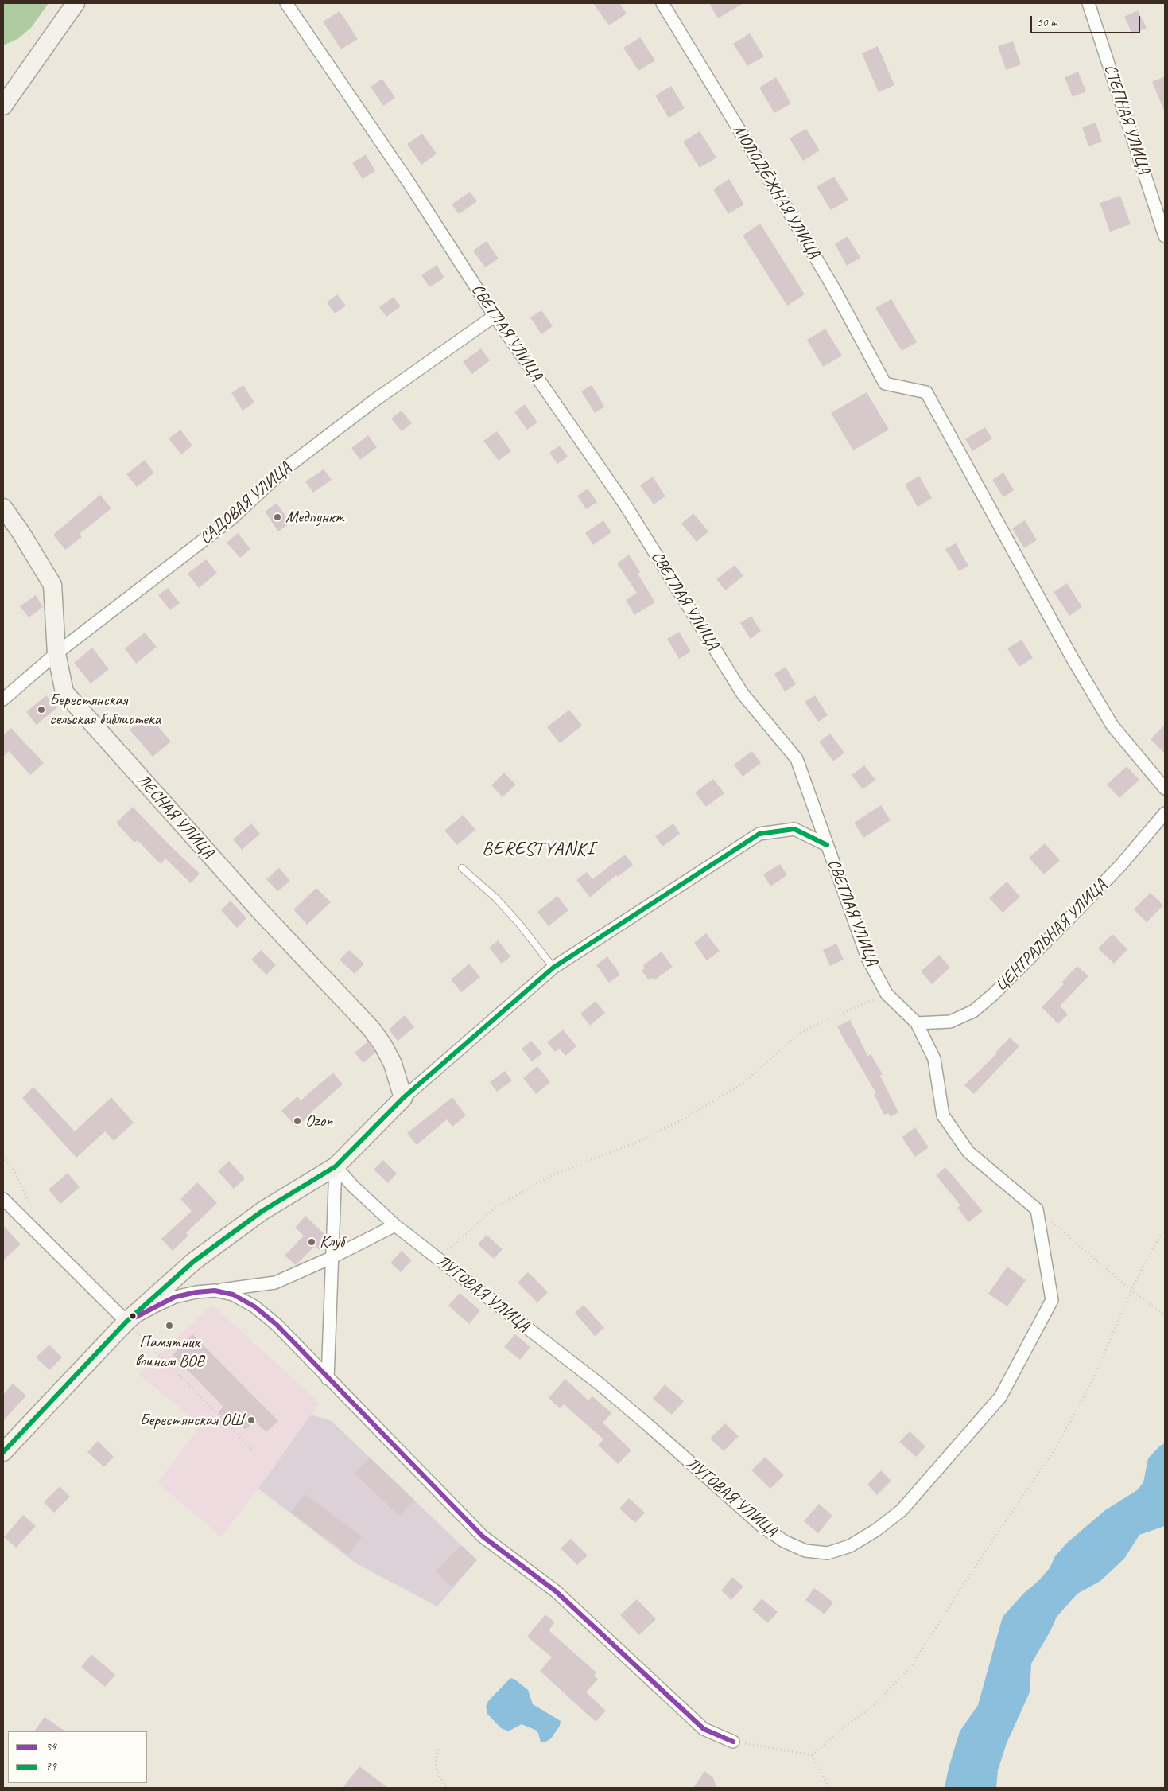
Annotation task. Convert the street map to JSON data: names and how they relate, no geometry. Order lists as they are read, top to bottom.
{
  "streets": {
    "street": [
      "СТЕПНАЯ УЛИЦА",
      "МОЛОДЁЖНАЯ УЛИЦА",
      "СВЕТЛАЯ УЛИЦА",
      "САДОВАЯ УЛИЦА",
      "ЛЕСНАЯ УЛИЦА",
      "ЦЕНТРАЛЬНАЯ УЛИЦА",
      "ЛУГОВАЯ УЛИЦА"
    ]
  },
  "crossings": [
    ["СВЕТЛАЯ УЛИЦА", "САДОВАЯ УЛИЦА"],
    ["СВЕТЛАЯ УЛИЦА", "ЦЕНТРАЛЬНАЯ УЛИЦА"],
    ["СВЕТЛАЯ УЛИЦА", "ЛУГОВАЯ УЛИЦА"],
    ["САДОВАЯ УЛИЦА", "ЛЕСНАЯ УЛИЦА"]
  ],
  "districts": ["BERESTYANKI"],
  "places": [
    "Медпункт",
    "Берестянская сельская библиотека",
    "Ozon",
    "Клуб",
    "Памятник воинам ВОВ",
    "Берестянская ОШ"
  ],
  "lines": ["transit line 79", "transit line 34"],
  "legend": ["34", "79"],
  "scale_bar": "50 m"
}
